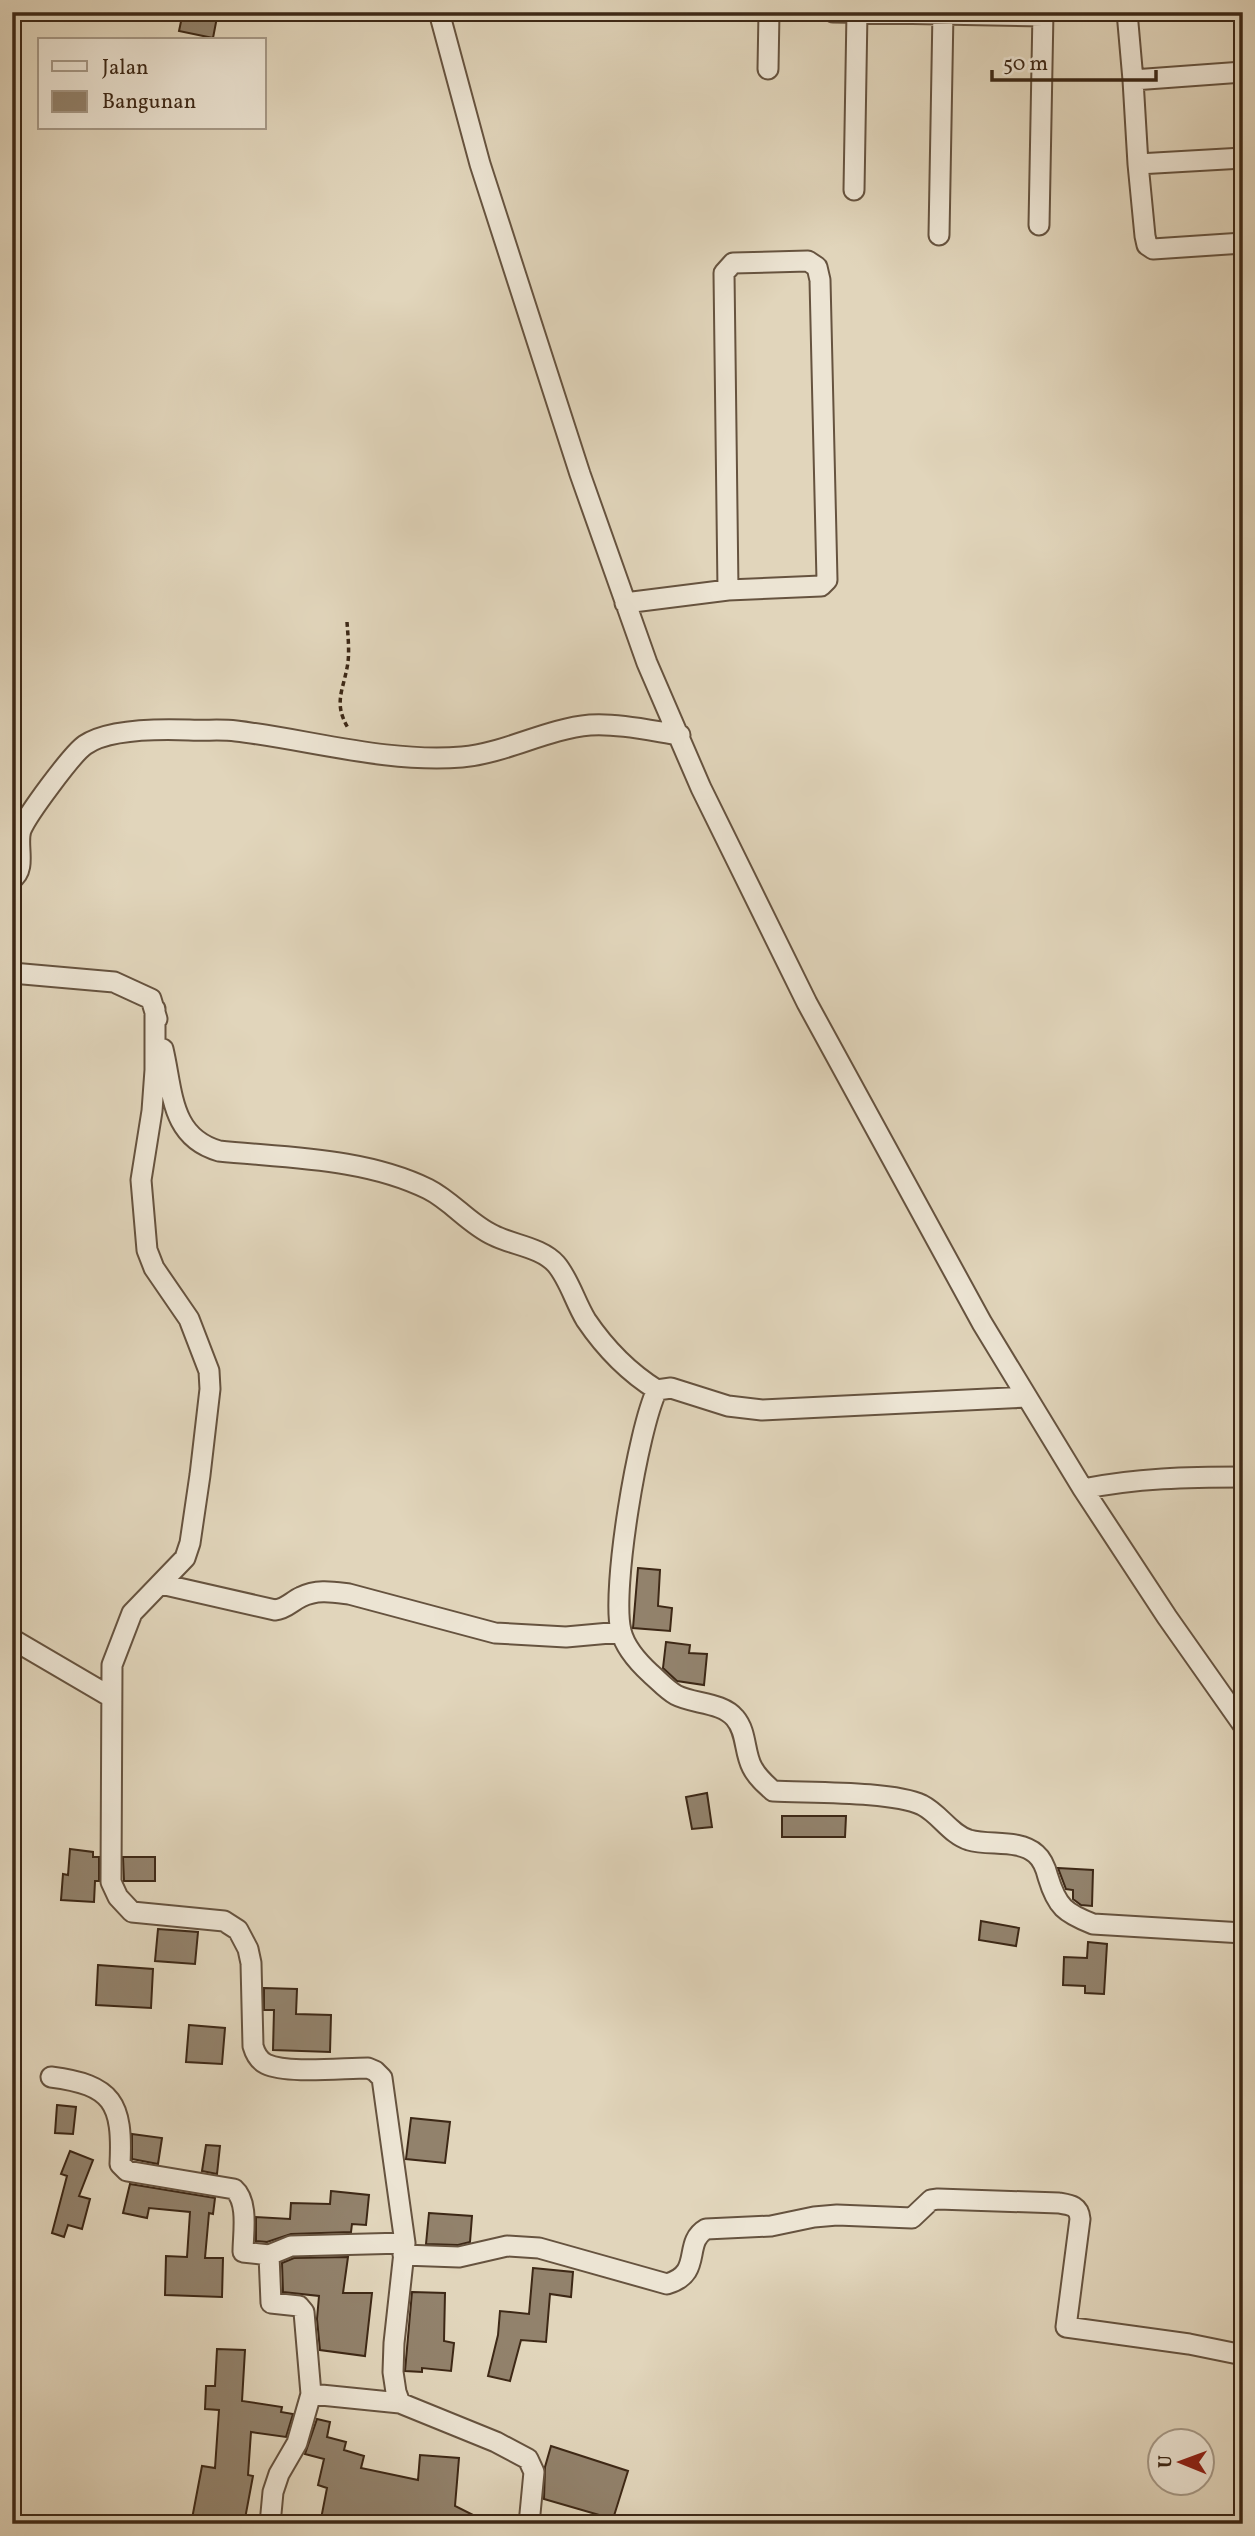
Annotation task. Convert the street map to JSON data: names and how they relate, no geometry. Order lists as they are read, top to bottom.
{
  "legend": ["Jalan", "Bangunan"],
  "scale_bar": "50 m",
  "north": "left"
}
